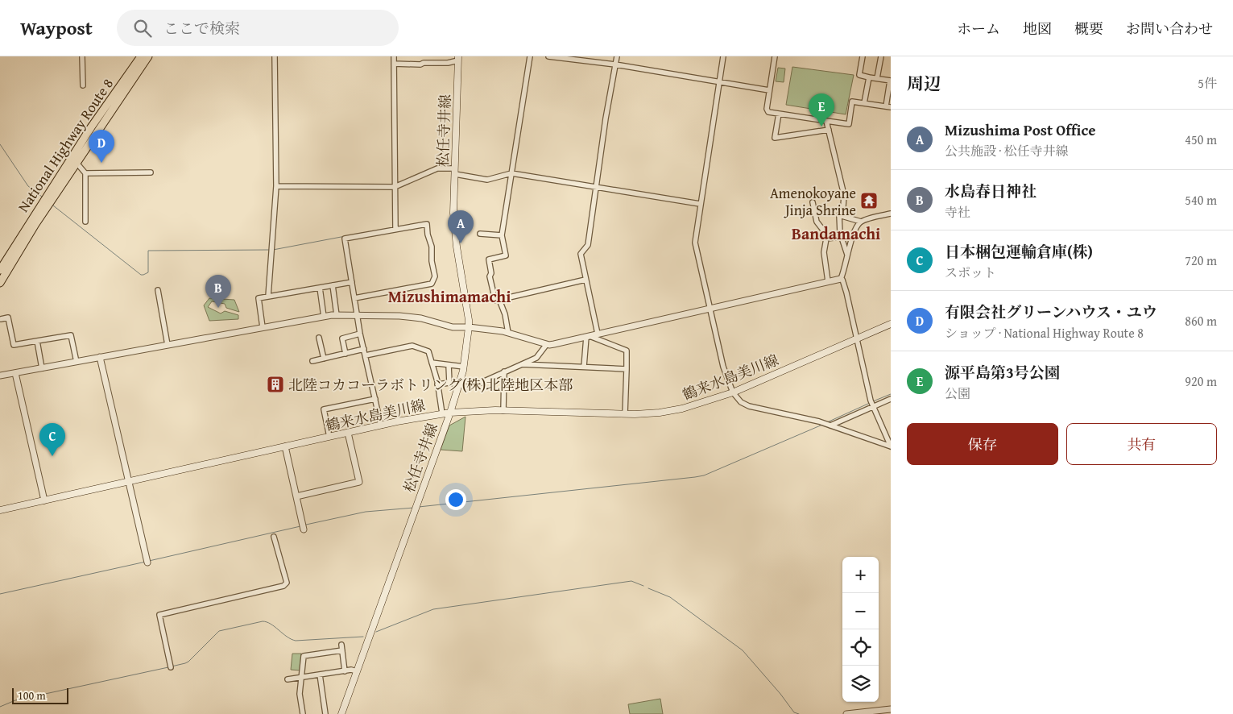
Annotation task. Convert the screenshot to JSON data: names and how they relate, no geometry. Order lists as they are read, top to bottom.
{
  "streets": {
    "highway": ["National Highway Route 8"],
    "main road": ["松任寺井線", "鶴来水島美川線"]
  },
  "crossings": [
    ["松任寺井線", "鶴来水島美川線"]
  ],
  "districts": ["Bandamachi", "Mizushimamachi"],
  "places": {
    "temple": ["Amenokoyane Jinja Shrine"],
    "building": ["北陸コカコーラボトリング(株)北陸地区本部"]
  },
  "scale_bar": "100 m",
  "page": {
    "header": "Waypost",
    "search": "ここで検索",
    "nav": [
      "ホーム",
      "地図",
      "概要",
      "お問い合わせ"
    ],
    "heading": ["周辺", "5件"],
    "pins": [
      "E",
      "D",
      "A",
      "B",
      "C"
    ],
    "list": [
      {
        "mark": "A",
        "name": "Mizushima Post Office",
        "note": "公共施設 · 松任寺井線",
        "value": "450 m"
      },
      {
        "mark": "B",
        "name": "水島春日神社",
        "note": "寺社",
        "value": "540 m"
      },
      {
        "mark": "C",
        "name": "日本梱包運輸倉庫(株)",
        "note": "スポット",
        "value": "720 m"
      },
      {
        "mark": "D",
        "name": "有限会社グリーンハウス・ユウ",
        "note": "ショップ · National Highway Route 8",
        "value": "860 m"
      },
      {
        "mark": "E",
        "name": "源平島第3号公園",
        "note": "公園",
        "value": "920 m"
      }
    ],
    "buttons": ["保存", "共有"],
    "map_buttons": ["+", "−"],
    "scale": "100 m"
  }
}
